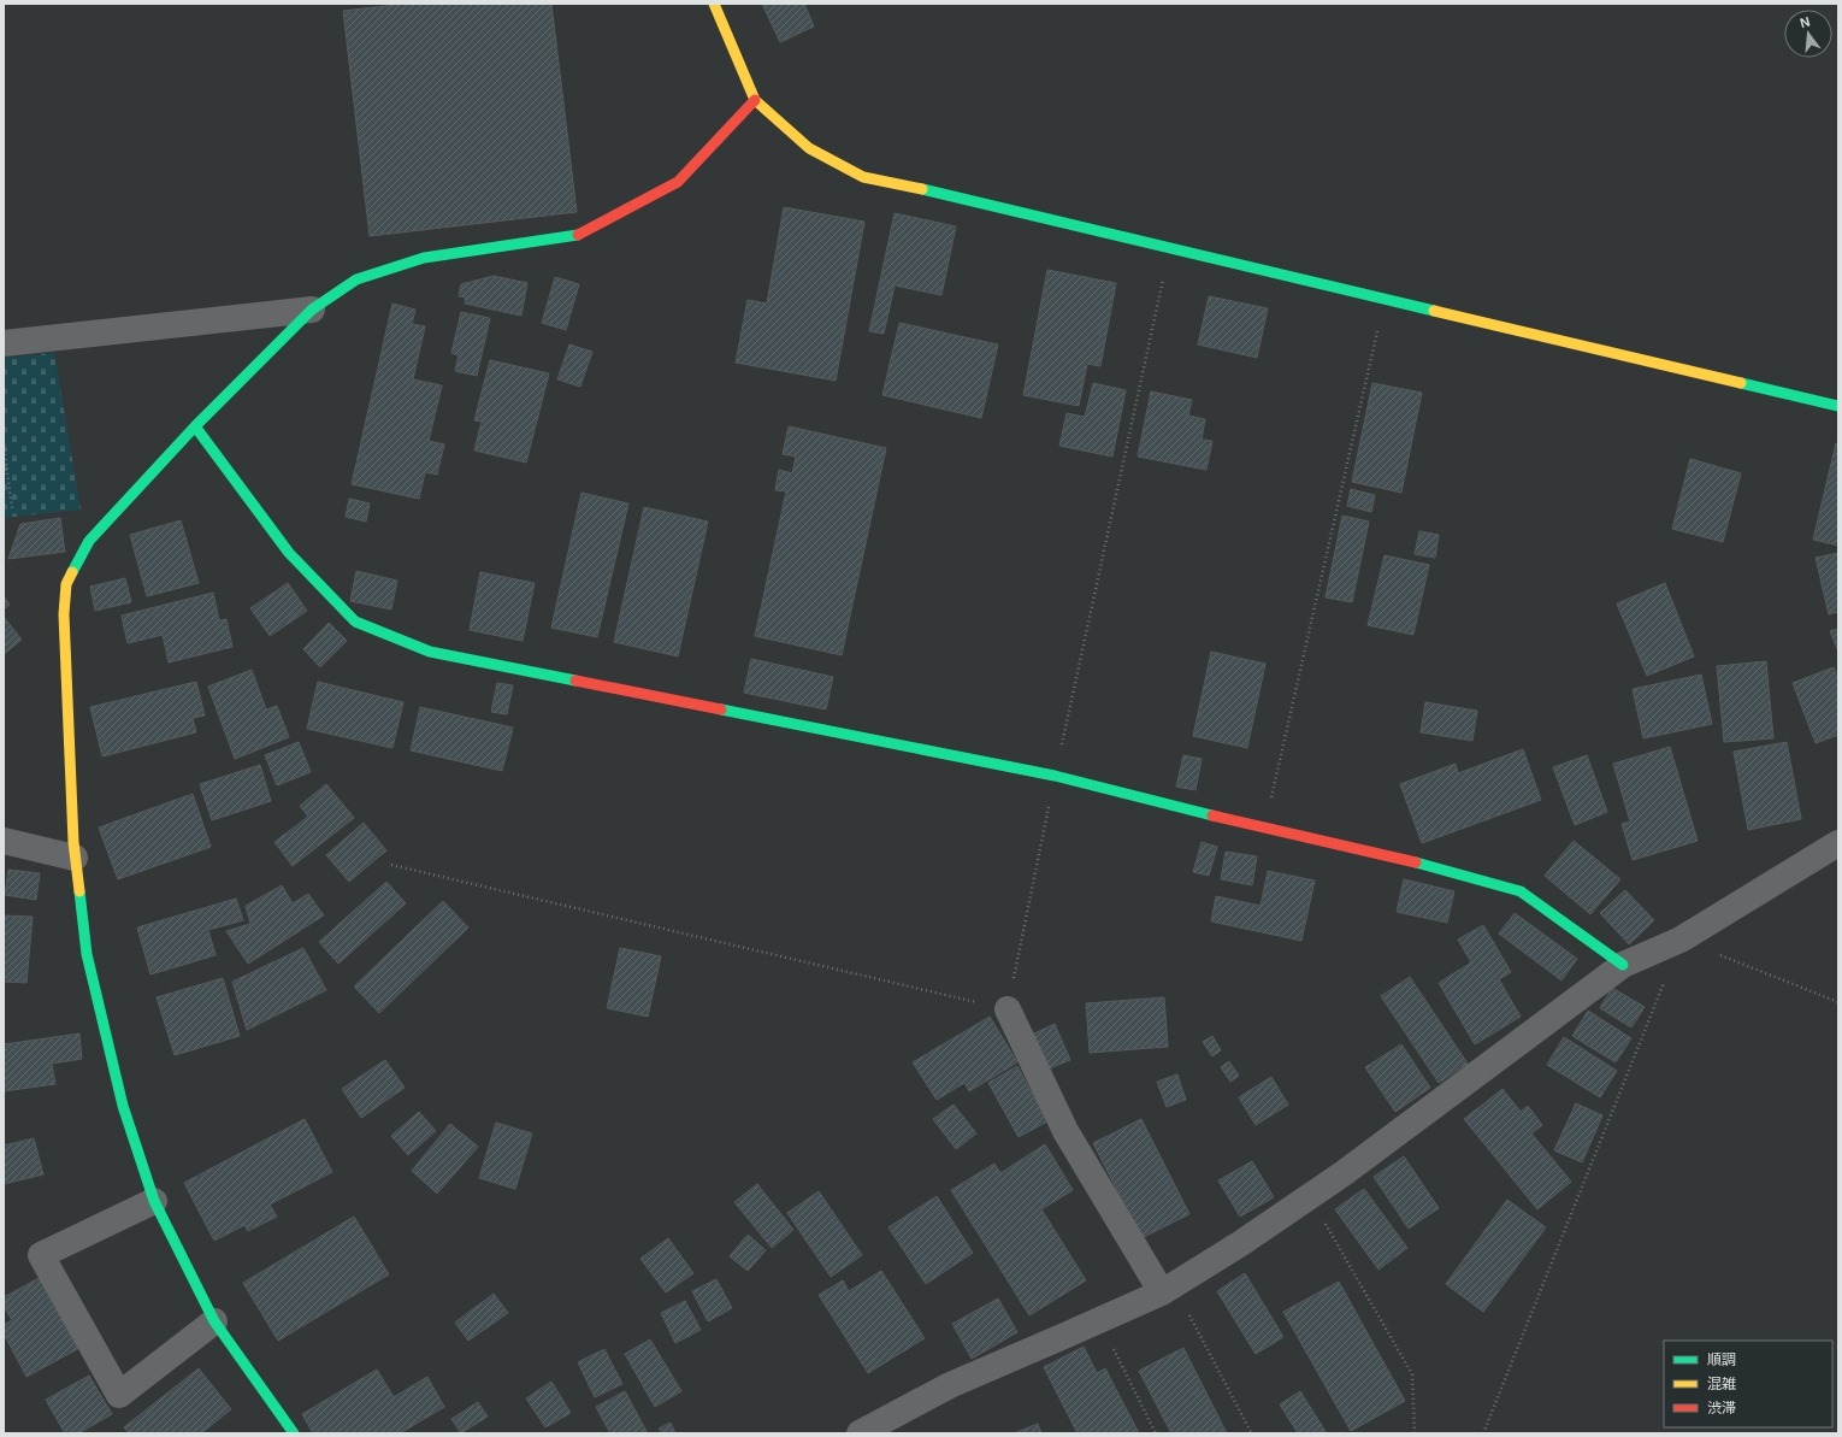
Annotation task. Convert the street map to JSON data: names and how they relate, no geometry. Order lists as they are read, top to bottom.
{
  "legend": ["順調", "混雑", "渋滞"],
  "north": "top"
}
